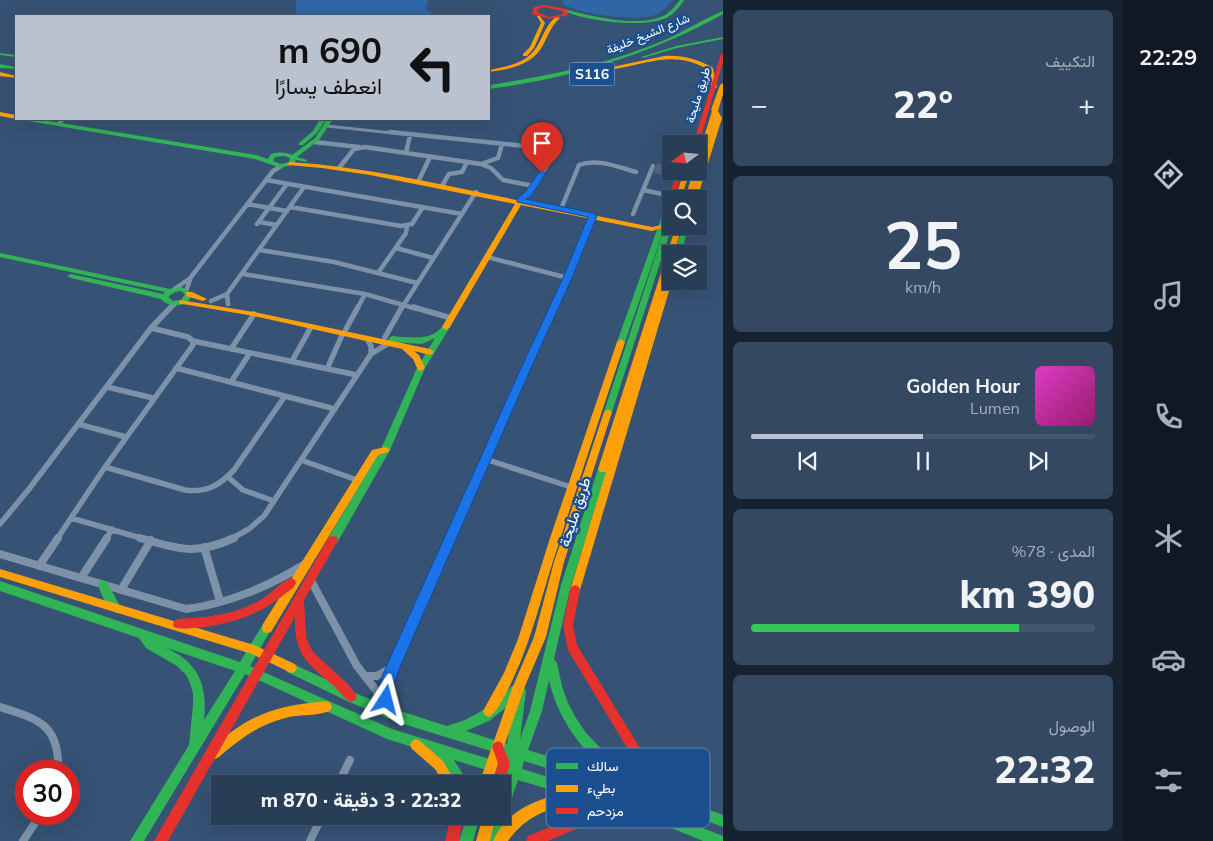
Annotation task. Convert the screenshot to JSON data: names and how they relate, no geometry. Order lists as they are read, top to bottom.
{
  "streets": {
    "main road": ["شارع الشيخ خليفة", "S116", "طريق مليحة"]
  },
  "legend": ["سالك", "بطيء", "مزدحم"],
  "north": "left",
  "page": {
    "tabs": "22:29",
    "tile": [
      "التكييف",
      ["25", "km/h"],
      ["المدى · 78%", "390 km"],
      ["الوصول", "22:32"]
    ],
    "turn": ["690 m", "انعطف يسارًا"],
    "heat": ["−", "22°", "+"],
    "song": ["Golden Hour", "Lumen"],
    "limit": "30",
    "trip": "22:32 · 3 دقيقة · 870 m"
  }
}
